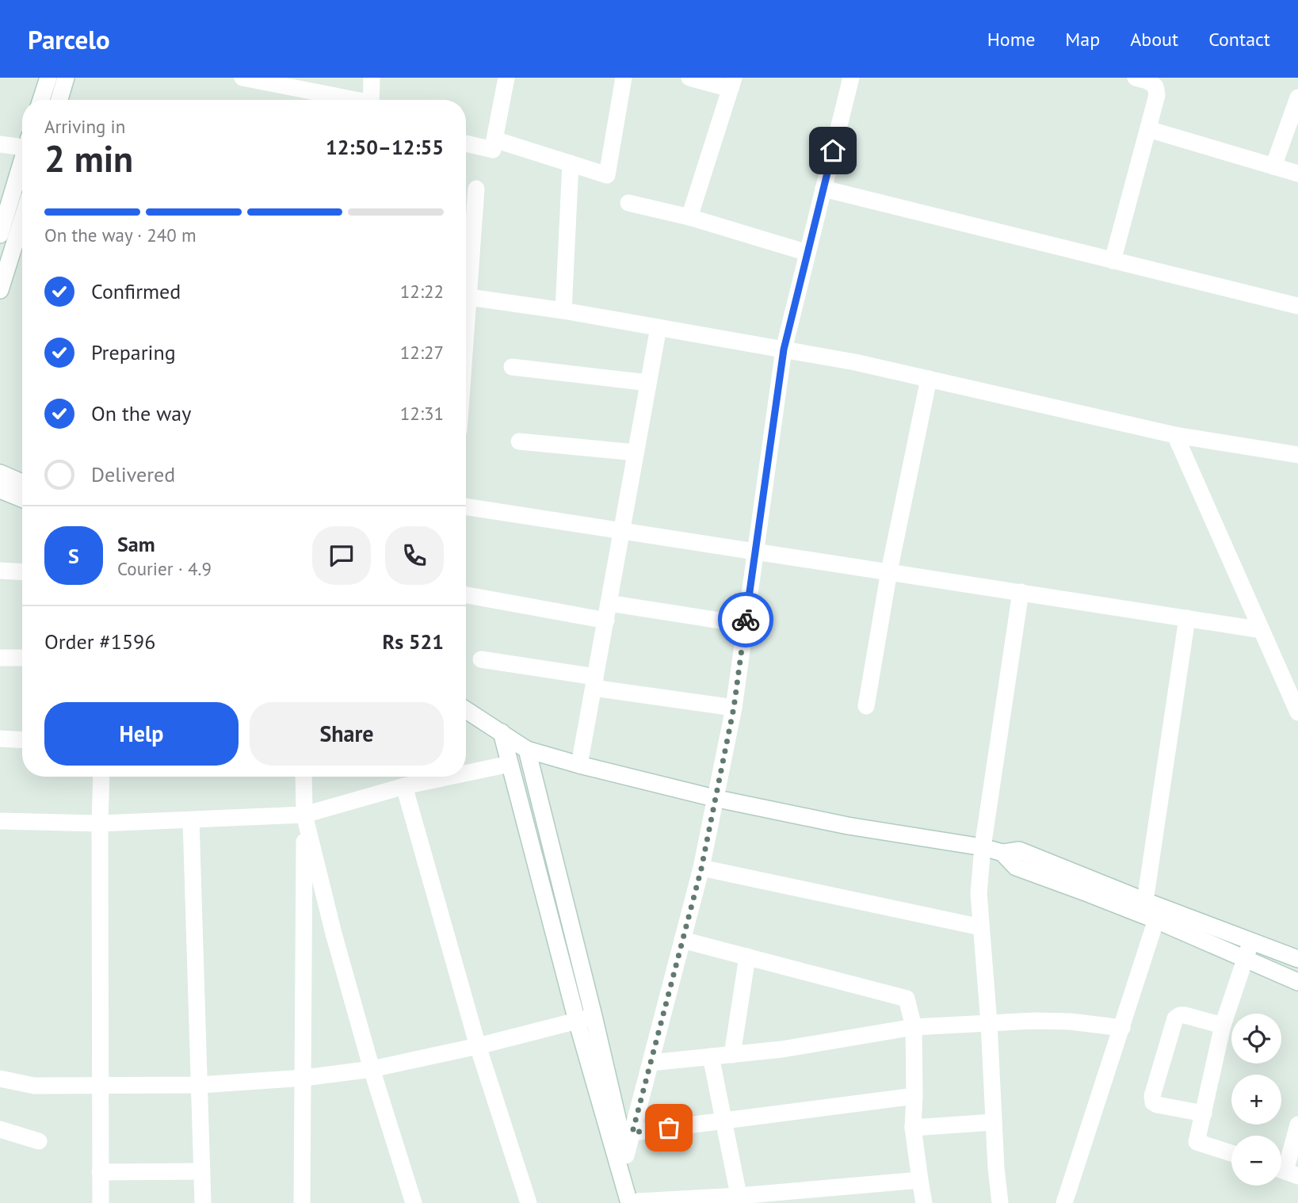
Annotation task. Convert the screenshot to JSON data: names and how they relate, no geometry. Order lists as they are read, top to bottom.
{
  "page": {
    "header": "Parcelo",
    "nav": [
      "Home",
      "Map",
      "About",
      "Contact"
    ],
    "heading": ["2 min", "Arriving in", "12:50–12:55"],
    "panel": [
      "Sam",
      "Courier · 4.9",
      "Order #1596",
      "Rs 521"
    ],
    "bar": "On the way · 240 m",
    "list": [
      ["Confirmed", "12:22"],
      ["Preparing", "12:27"],
      ["On the way", "12:31"],
      "Delivered"
    ],
    "round": "S",
    "buttons": ["Help", "Share"],
    "map_buttons": ["+", "−"]
  }
}
